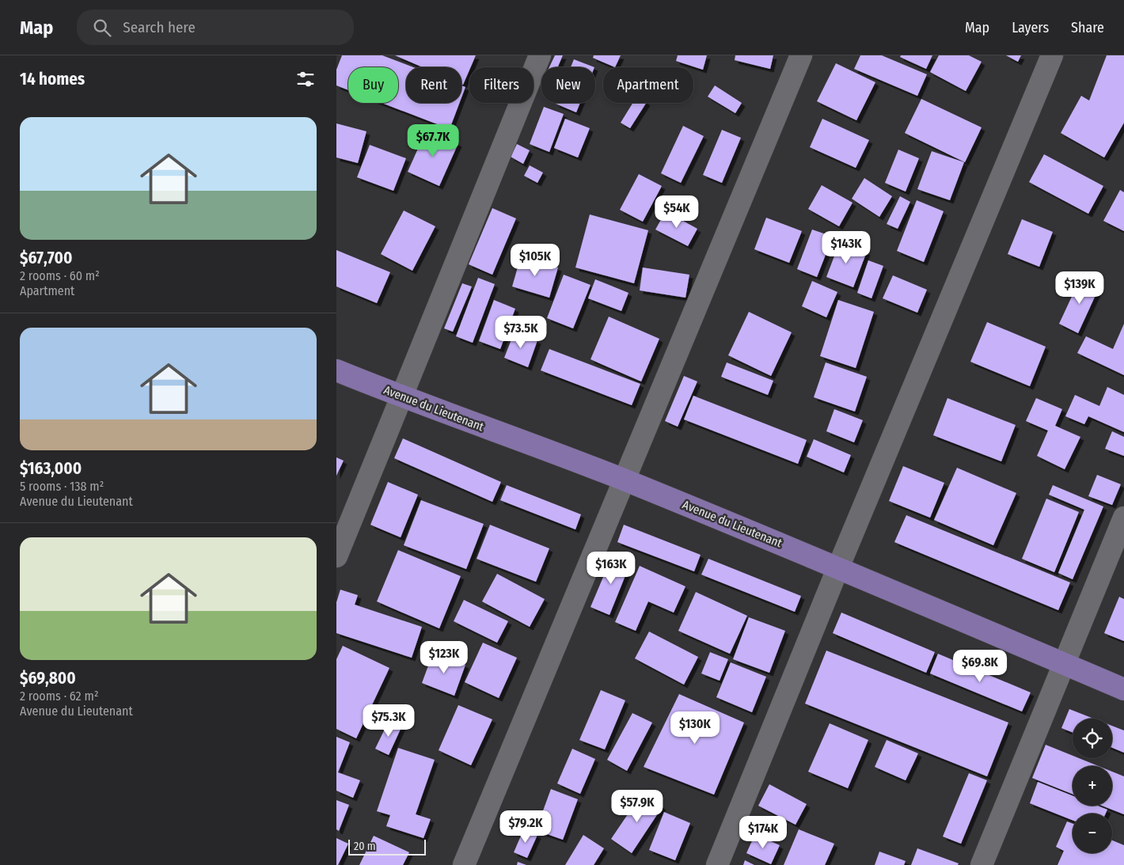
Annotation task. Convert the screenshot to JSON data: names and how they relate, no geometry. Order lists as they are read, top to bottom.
{
  "streets": {
    "main road": ["Avenue du Lieutenant"]
  },
  "scale_bar": "20 m",
  "page": {
    "header": "Map",
    "search": "Search here",
    "nav": ["Map", "Layers", "Share"],
    "heading": "14 homes",
    "chip": [
      "Buy",
      "Rent",
      "Filters",
      "New",
      "Apartment"
    ],
    "list": [
      {
        "name": "$67,700",
        "note": "2 rooms · 60 m² · Apartment"
      },
      {
        "name": "$163,000",
        "note": "5 rooms · 138 m² · Avenue du Lieutenant"
      },
      {
        "name": "$69,800",
        "note": "2 rooms · 62 m² · Avenue du Lieutenant"
      }
    ],
    "price": [
      "$67.7K",
      "$54K",
      "$143K",
      "$105K",
      "$139K",
      "$73.5K",
      "$163K",
      "$123K",
      "$69.8K",
      "$75.3K",
      "$130K",
      "$57.9K",
      "$79.2K",
      "$174K"
    ],
    "map_buttons": ["+", "−"],
    "scale": "20 m"
  }
}
